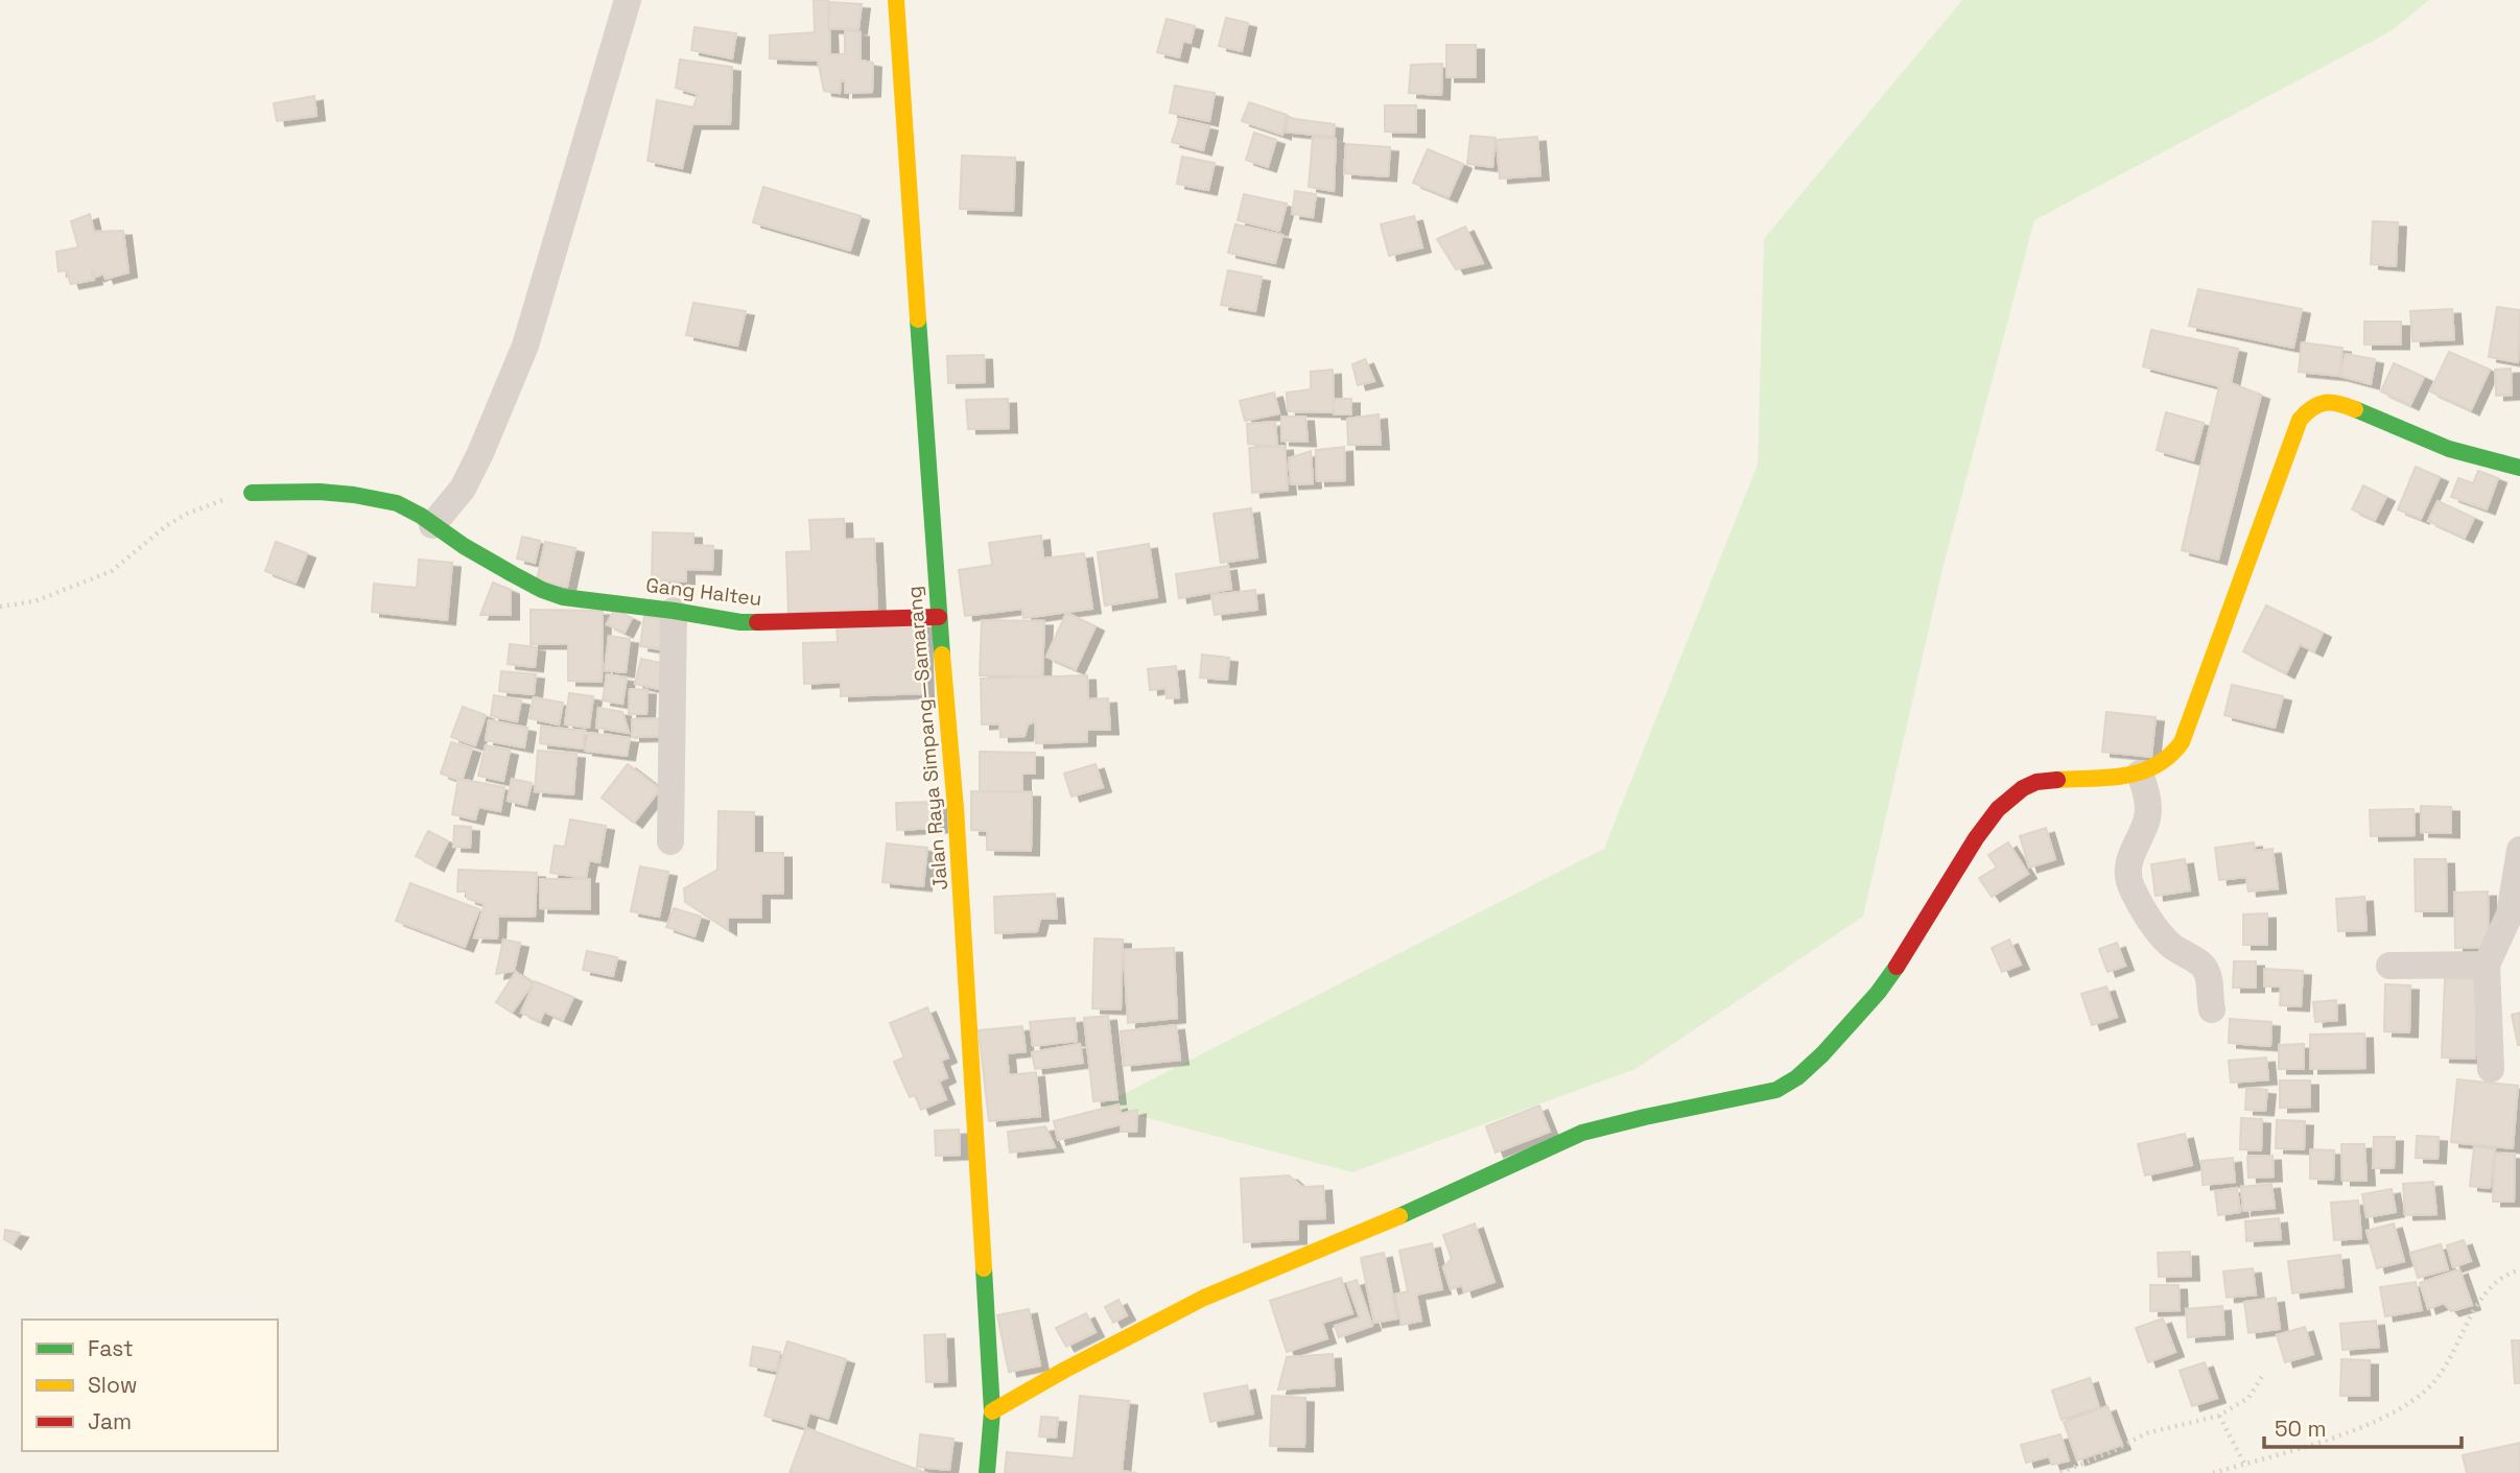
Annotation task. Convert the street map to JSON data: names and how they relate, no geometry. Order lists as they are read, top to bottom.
{
  "streets": {
    "street": ["Gang Halteu", "Jalan Raya Simpang—Samarang"]
  },
  "crossings": [
    ["Gang Halteu", "Jalan Raya Simpang—Samarang"]
  ],
  "legend": ["Fast", "Slow", "Jam"],
  "scale_bar": "50 m"
}
